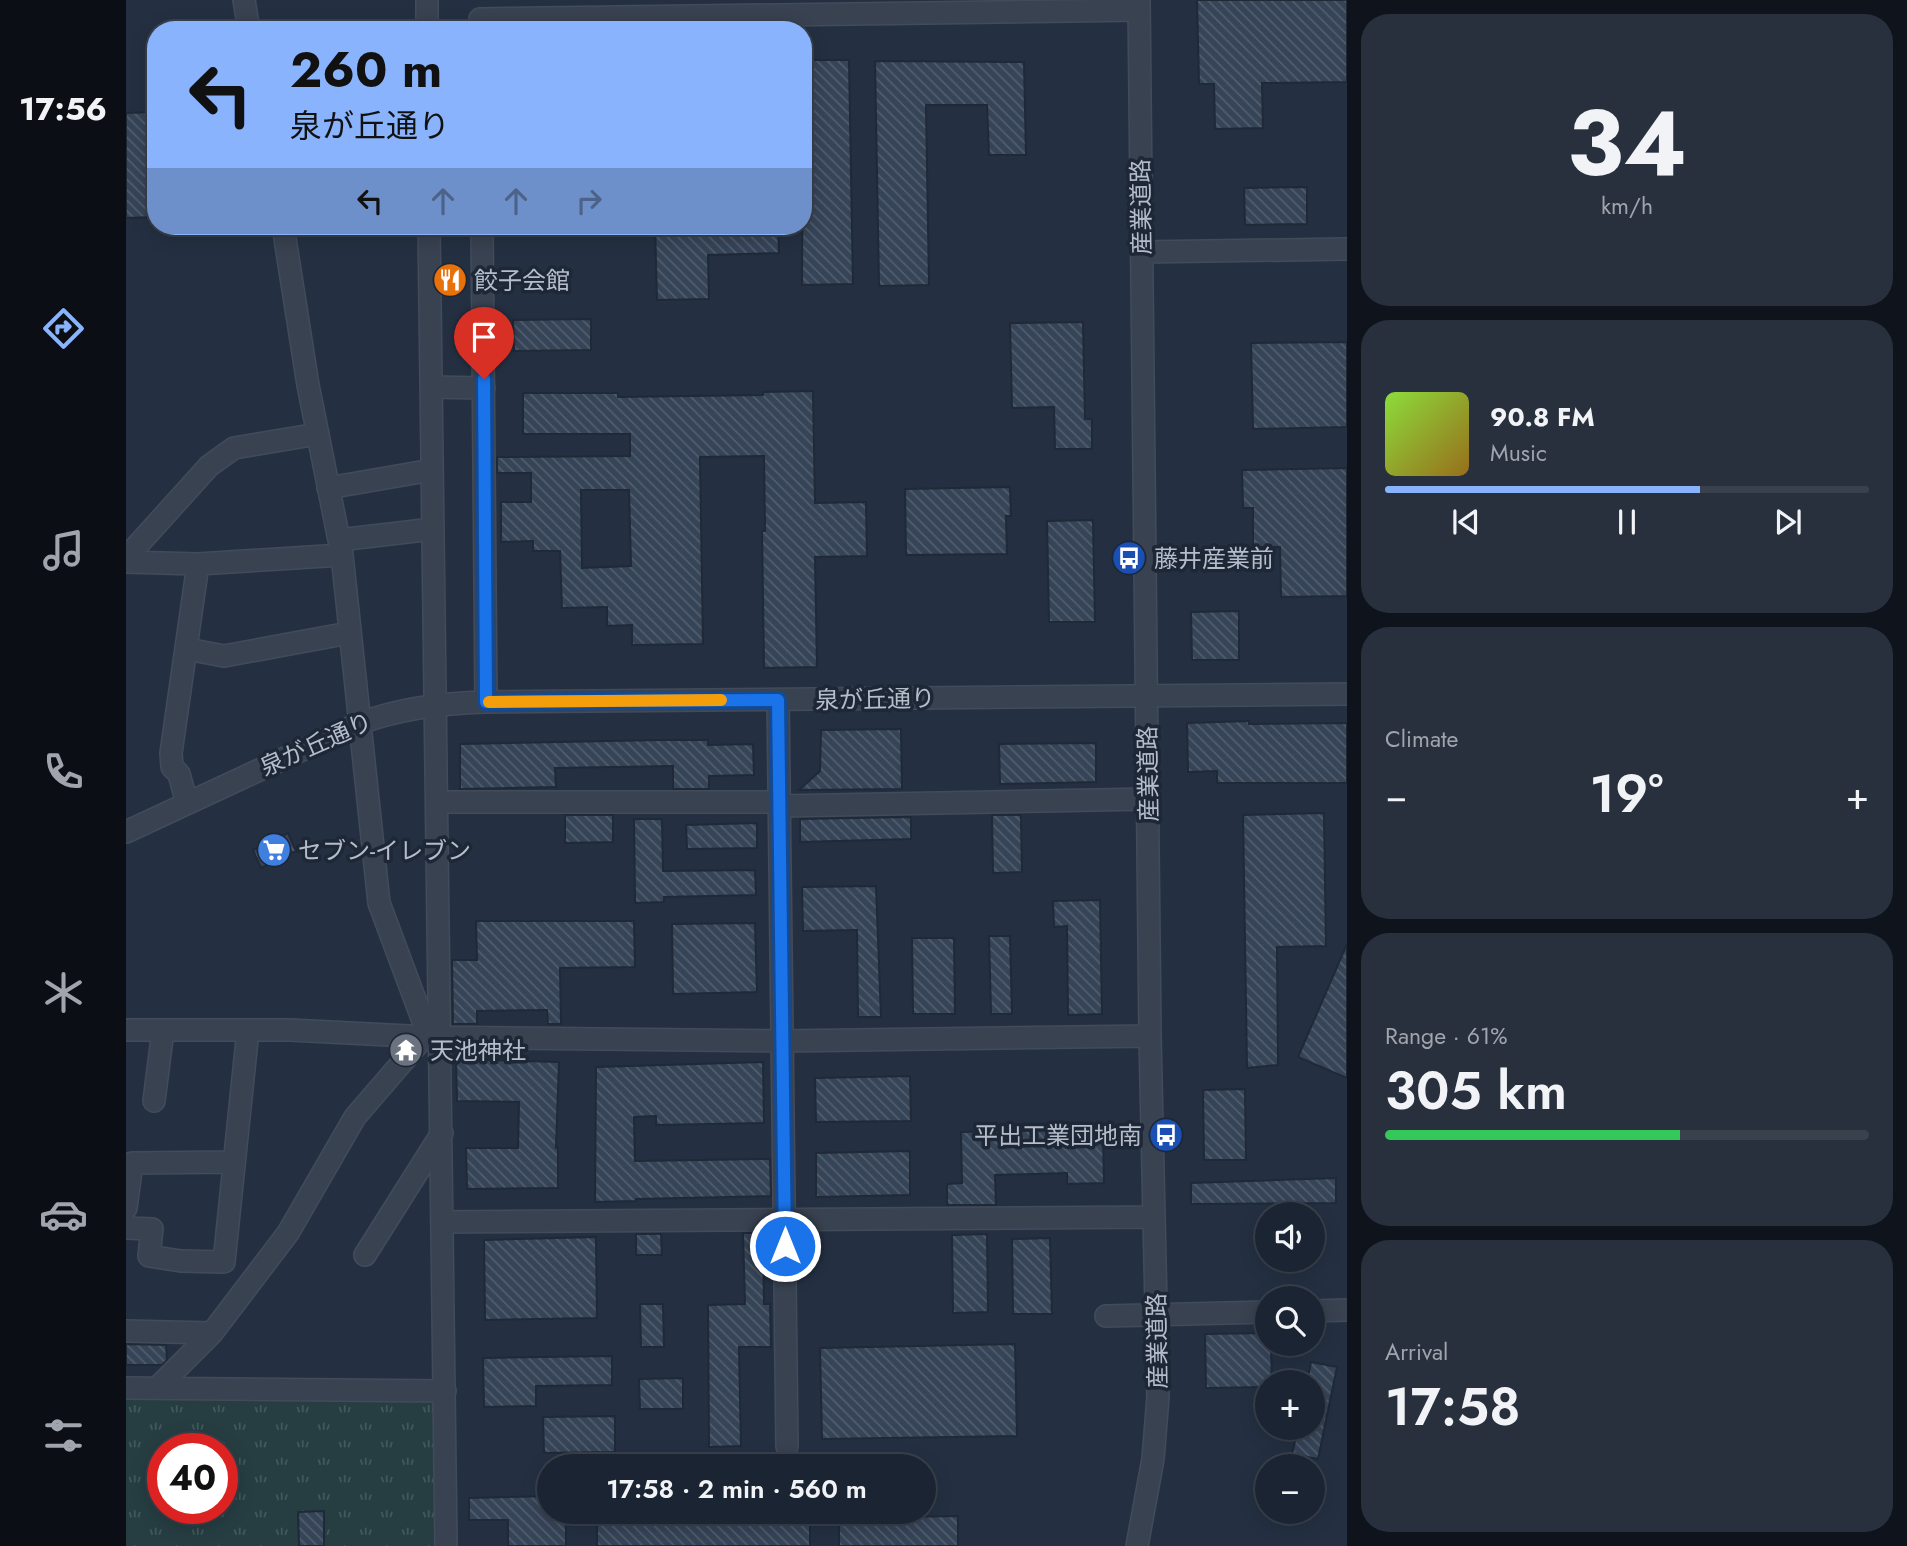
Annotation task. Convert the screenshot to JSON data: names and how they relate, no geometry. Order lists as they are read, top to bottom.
{
  "streets": {
    "street": ["産業道路", "泉が丘通り"]
  },
  "crossings": [
    ["産業道路", "泉が丘通り"]
  ],
  "places": {
    "restaurant": ["餃子会館"],
    "bus stop": ["藤井産業前", "平出工業団地南"],
    "supermarket": ["セブン-イレブン"],
    "temple": ["天池神社"]
  },
  "page": {
    "tabs": "17:56",
    "tile": [
      ["34", "km/h"],
      "Climate",
      ["Range · 61%", "305 km"],
      ["Arrival", "17:58"]
    ],
    "turn": ["260 m", "泉が丘通り"],
    "song": ["90.8 FM", "Music"],
    "heat": ["−", "19°", "+"],
    "map_buttons": ["+", "−"],
    "limit": "40",
    "trip": "17:58 · 2 min · 560 m"
  }
}
